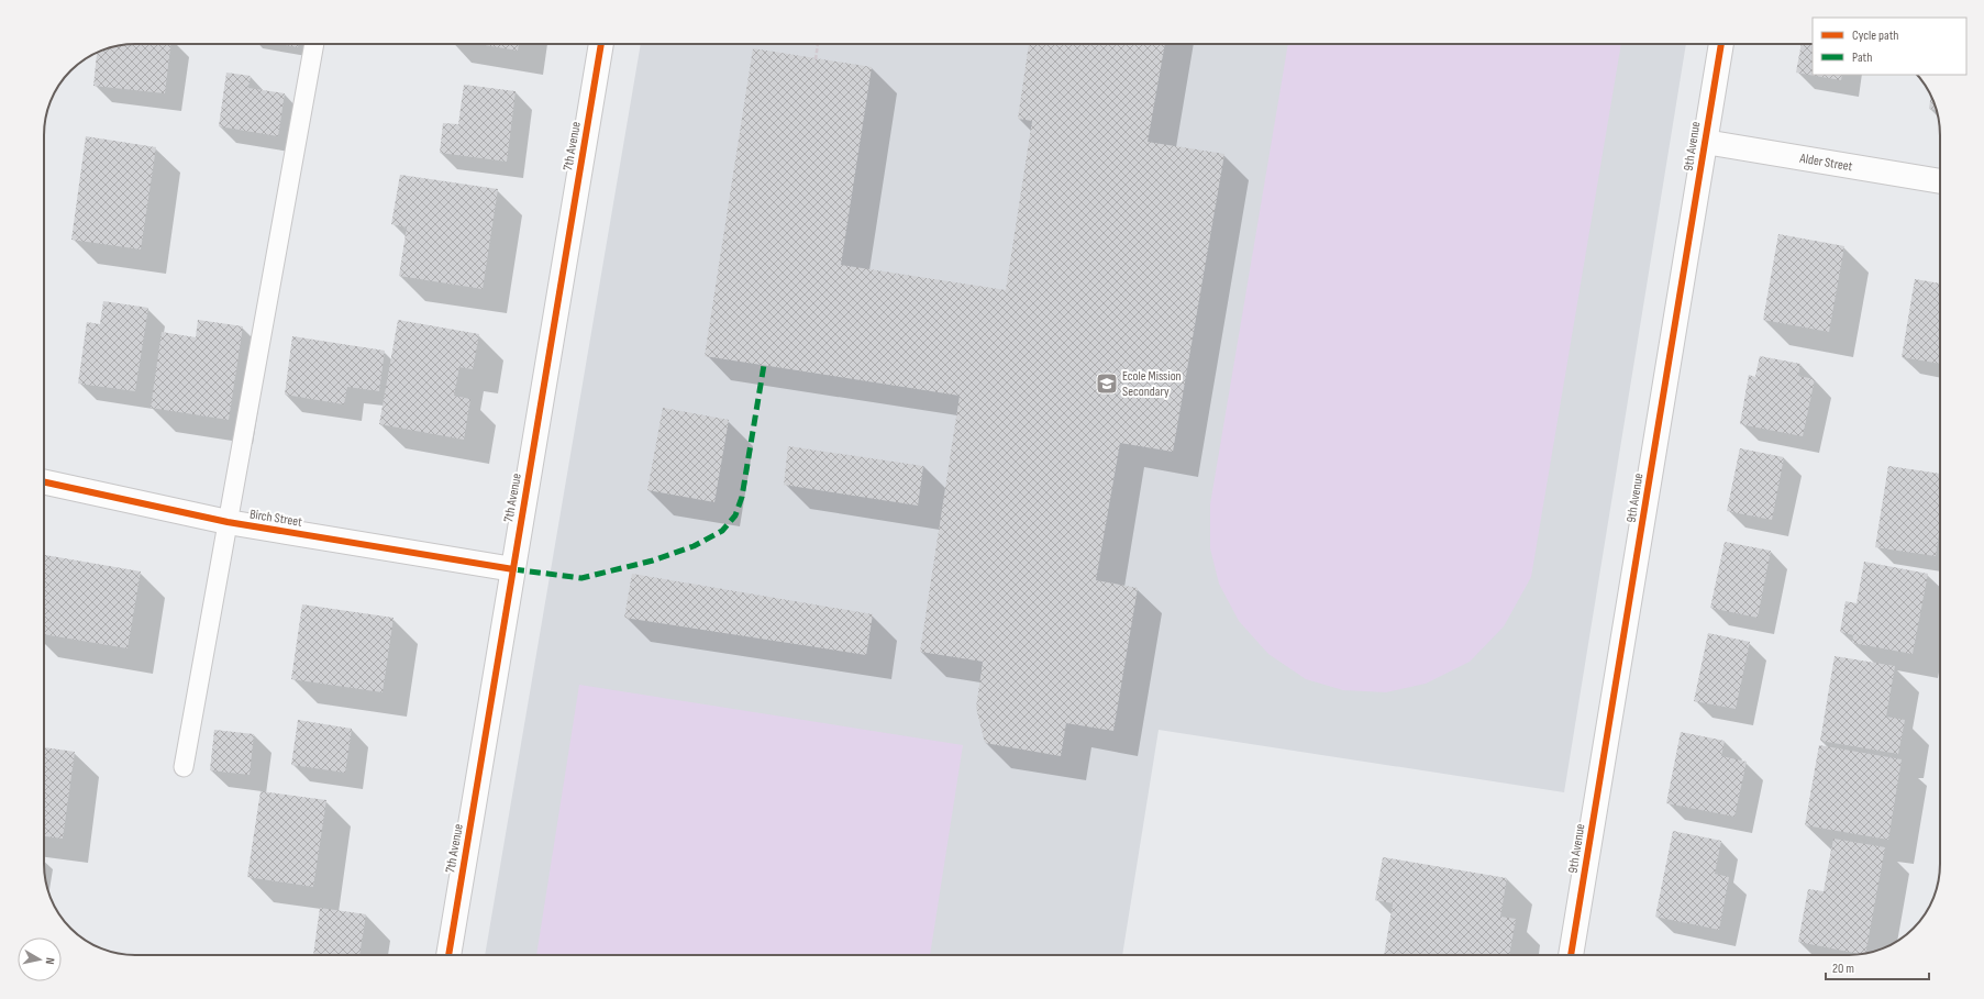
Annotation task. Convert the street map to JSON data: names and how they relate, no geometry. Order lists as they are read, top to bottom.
{
  "streets": {
    "street": [
      "7th Avenue",
      "9th Avenue",
      "Alder Street",
      "Birch Street"
    ]
  },
  "crossings": [
    ["7th Avenue", "Birch Street"],
    ["9th Avenue", "Alder Street"]
  ],
  "places": {
    "school or university": ["Ecole Mission Secondary"]
  },
  "legend": ["Cycle path", "Path"],
  "scale_bar": "20 m",
  "north": "right"
}
